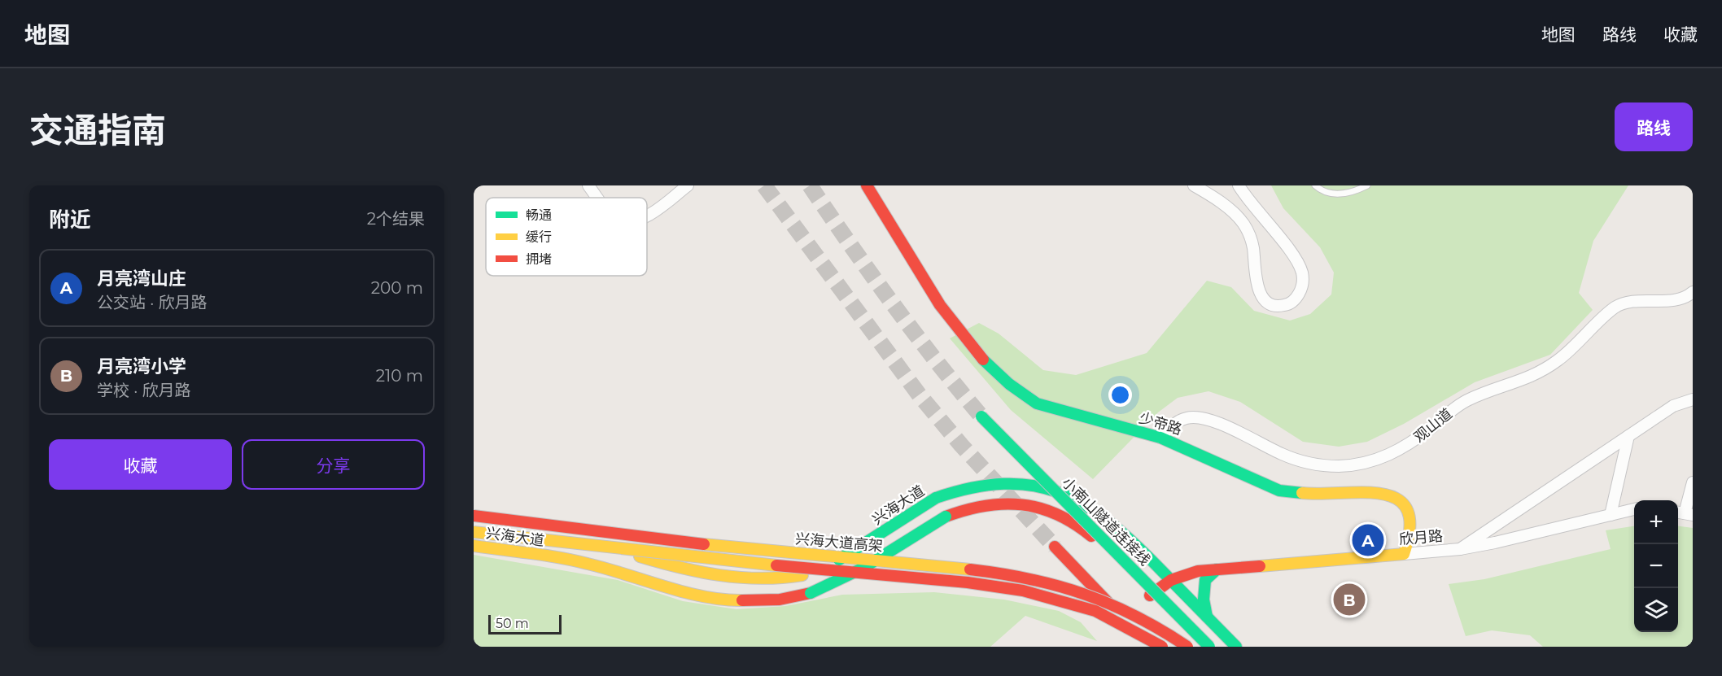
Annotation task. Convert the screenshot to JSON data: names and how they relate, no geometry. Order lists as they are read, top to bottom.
{
  "streets": {
    "street": [
      "少帝路",
      "观山道",
      "兴海大道",
      "小南山隧道连接线",
      "欣月路",
      "兴海大道高架"
    ]
  },
  "crossings": [
    ["少帝路", "观山道"],
    ["少帝路", "欣月路"],
    ["兴海大道", "欣月路"],
    ["兴海大道", "兴海大道高架"]
  ],
  "legend": ["畅通", "缓行", "拥堵"],
  "scale_bar": "50 m",
  "page": {
    "header": "地图",
    "nav": ["地图", "路线", "收藏"],
    "title": "交通指南",
    "buttons": [
      "路线",
      ["收藏", "分享"]
    ],
    "heading": ["附近", "2个结果"],
    "list": [
      {
        "mark": "A",
        "name": "月亮湾山庄",
        "note": "公交站 · 欣月路",
        "value": "200 m"
      },
      {
        "mark": "B",
        "name": "月亮湾小学",
        "note": "学校 · 欣月路",
        "value": "210 m"
      }
    ],
    "map_buttons": ["+", "−"],
    "pins": ["A", "B"],
    "scale": "50 m"
  }
}
